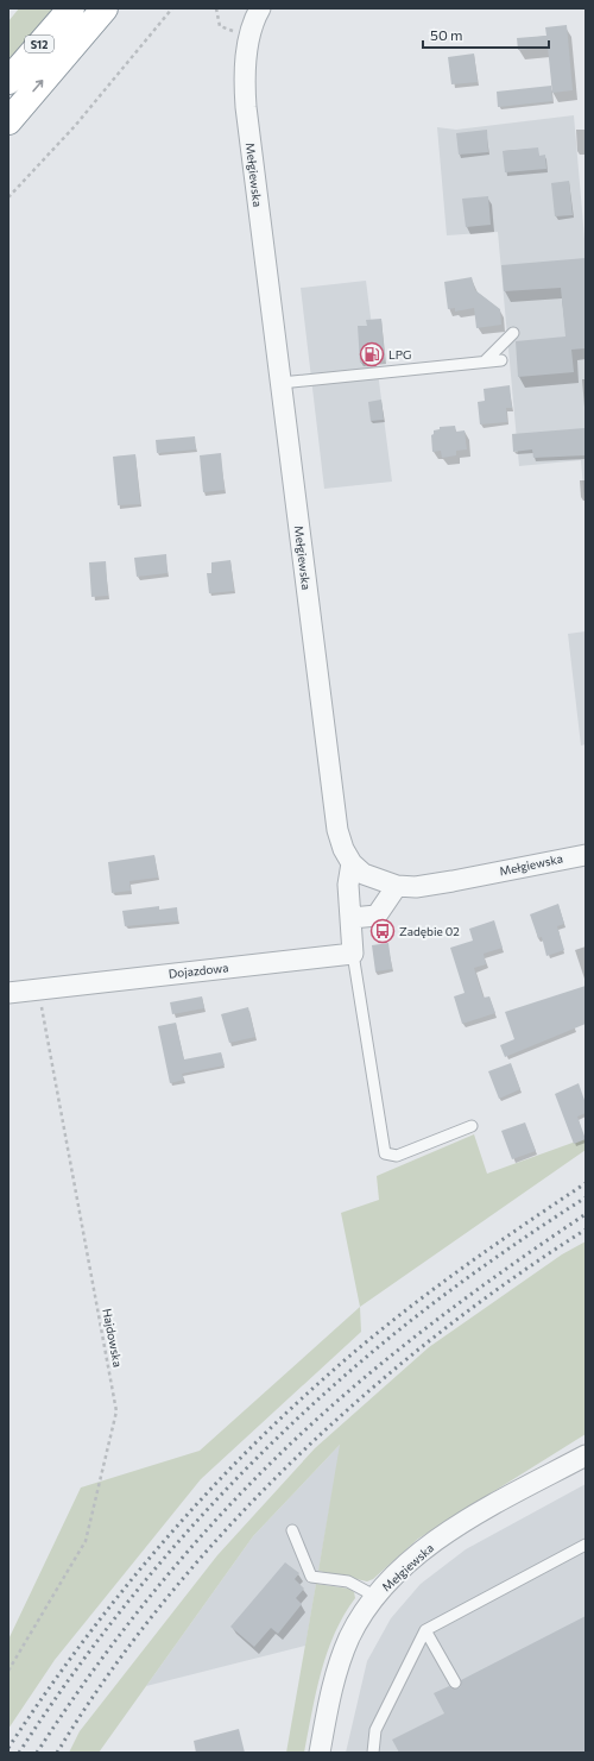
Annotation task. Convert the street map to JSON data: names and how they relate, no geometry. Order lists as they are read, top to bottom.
{
  "streets": {
    "highway": ["S12"],
    "street": ["Mełgiewska", "Dojazdowa"],
    "path": ["Hajdowska"]
  },
  "crossings": [
    ["Dojazdowa", "Hajdowska"]
  ],
  "places": {
    "fuel station": ["LPG"],
    "bus stop": ["Zadębie 02"]
  },
  "scale_bar": "50 m"
}
